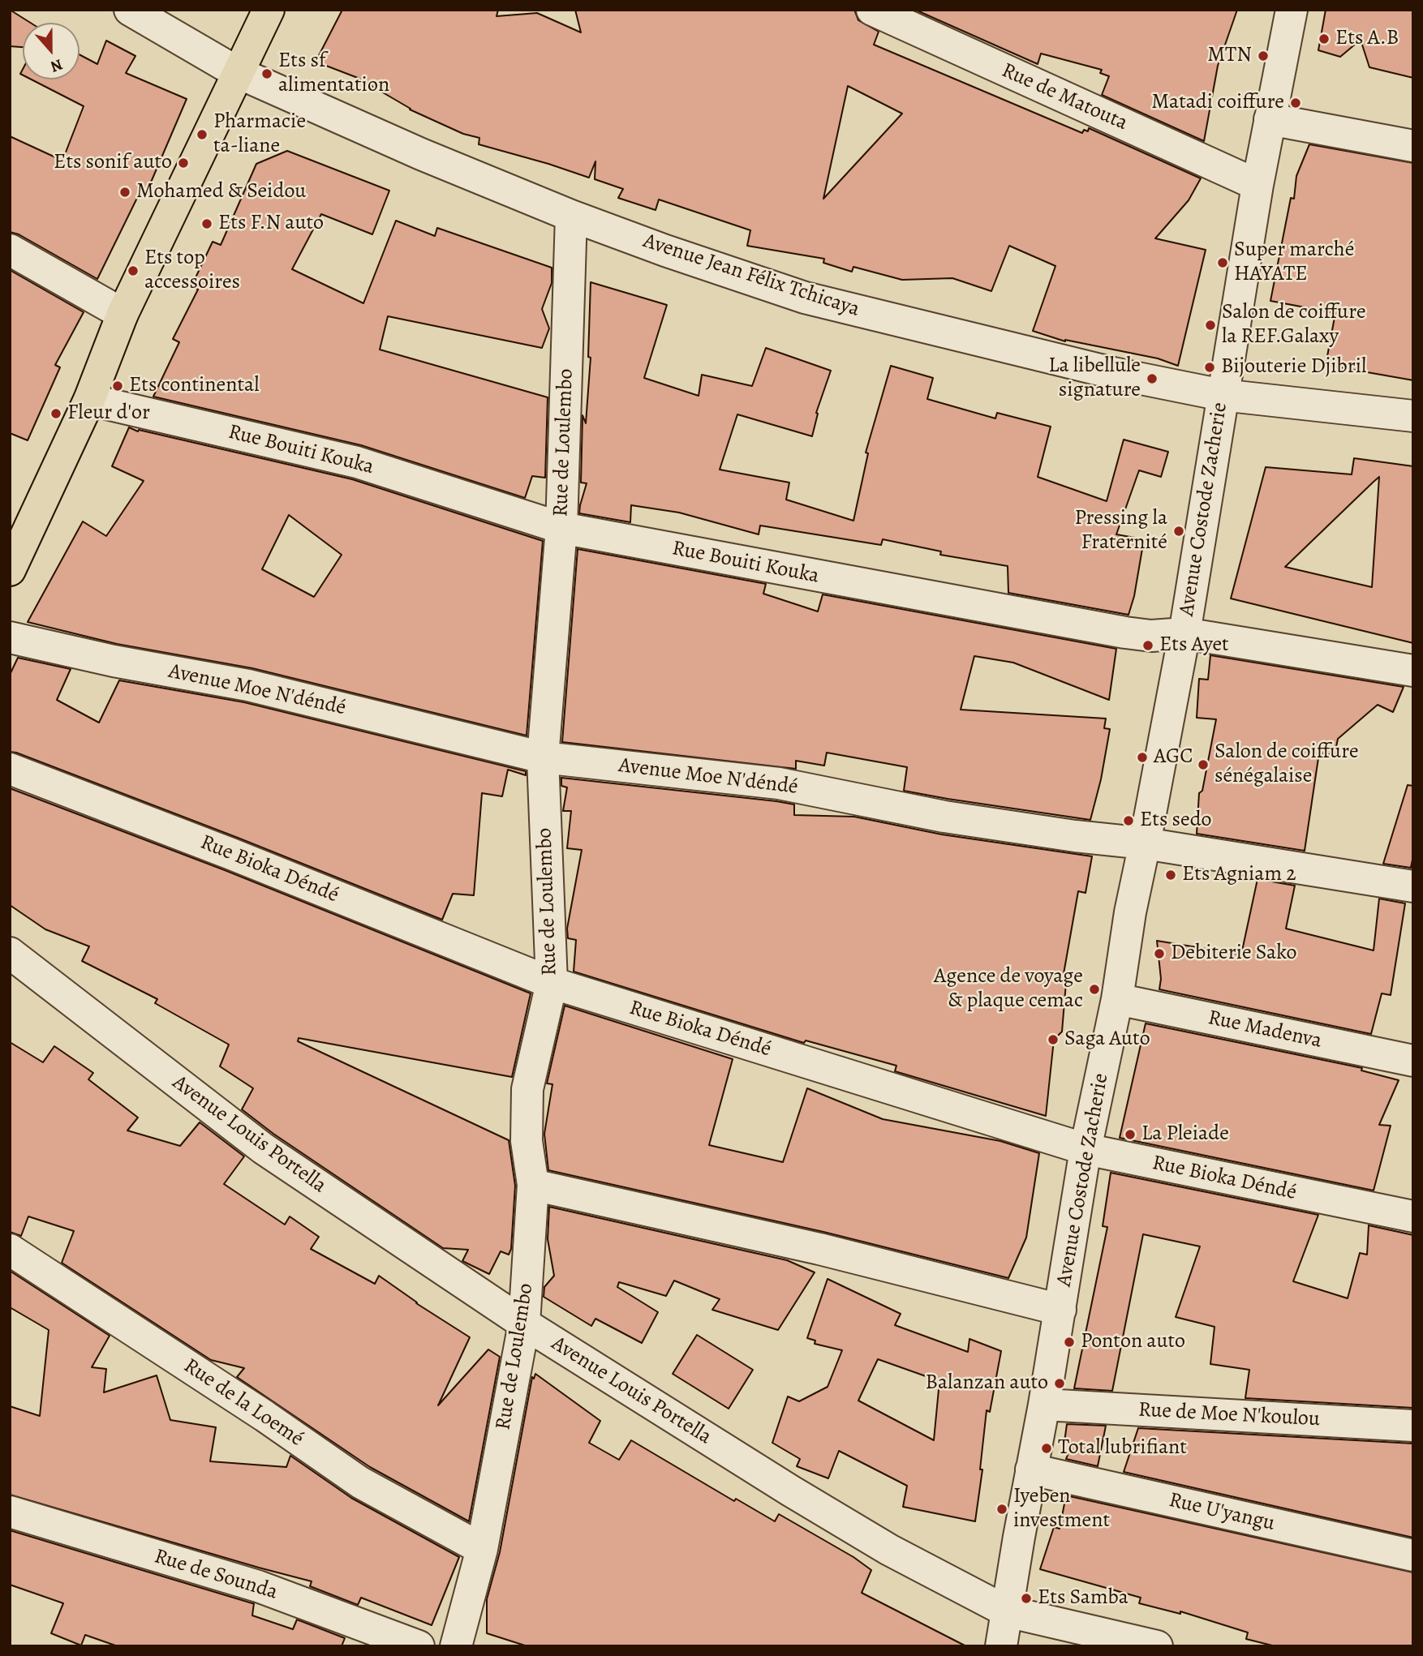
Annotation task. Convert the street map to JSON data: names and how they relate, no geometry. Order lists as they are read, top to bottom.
{
  "streets": {
    "street": [
      "Rue de Matouta",
      "Avenue Jean Félix Tchicaya",
      "Rue de Loulembo",
      "Rue Bouiti Kouka",
      "Avenue Costode Zacherie",
      "Avenue Moe N'déndé",
      "Rue Bioka Déndé",
      "Rue Madenva",
      "Avenue Louis Portella",
      "Rue de la Loemé",
      "Rue de Moe N'koulou",
      "Rue U'yangu",
      "Rue de Sounda"
    ]
  },
  "crossings": [
    ["Rue de Matouta", "Avenue Costode Zacherie"],
    ["Avenue Jean Félix Tchicaya", "Rue de Loulembo"],
    ["Avenue Jean Félix Tchicaya", "Avenue Costode Zacherie"],
    ["Rue de Loulembo", "Rue Bouiti Kouka"],
    ["Rue de Loulembo", "Avenue Moe N'déndé"],
    ["Rue de Loulembo", "Rue Bioka Déndé"],
    ["Rue de Loulembo", "Avenue Louis Portella"],
    ["Rue de Loulembo", "Rue de la Loemé"],
    ["Rue Bouiti Kouka", "Avenue Costode Zacherie"],
    ["Avenue Costode Zacherie", "Avenue Moe N'déndé"],
    ["Avenue Costode Zacherie", "Rue Bioka Déndé"],
    ["Avenue Costode Zacherie", "Rue Madenva"],
    ["Avenue Costode Zacherie", "Avenue Louis Portella"],
    ["Avenue Costode Zacherie", "Rue de Moe N'koulou"],
    ["Avenue Costode Zacherie", "Rue U'yangu"]
  ],
  "places": [
    "Ets A.B",
    "MTN",
    "Ets sf alimentation",
    "Matadi coiffure",
    "Pharmacie ta-liane",
    "Ets sonif auto",
    "Mohamed & Seidou",
    "Ets F.N auto",
    "Super marché HAYATE",
    "Ets top accessoires",
    "Salon de coiffure la REF.Galaxy",
    "Bijouterie Djibril",
    "La libellule signature",
    "Ets continental",
    "Fleur d'or",
    "Pressing la Fraternité",
    "Ets Ayet",
    "AGC",
    "Salon de coiffure sénégalaise",
    "Ets sedo",
    "Ets Agniam 2",
    "Debiterie Sako",
    "Agence de voyage & plaque cemac",
    "Saga Auto",
    "La Pleiade",
    "Ponton auto",
    "Balanzan auto",
    "Total lubrifiant",
    "Iyeben investment",
    "Ets Samba"
  ],
  "north": "bottom"
}
